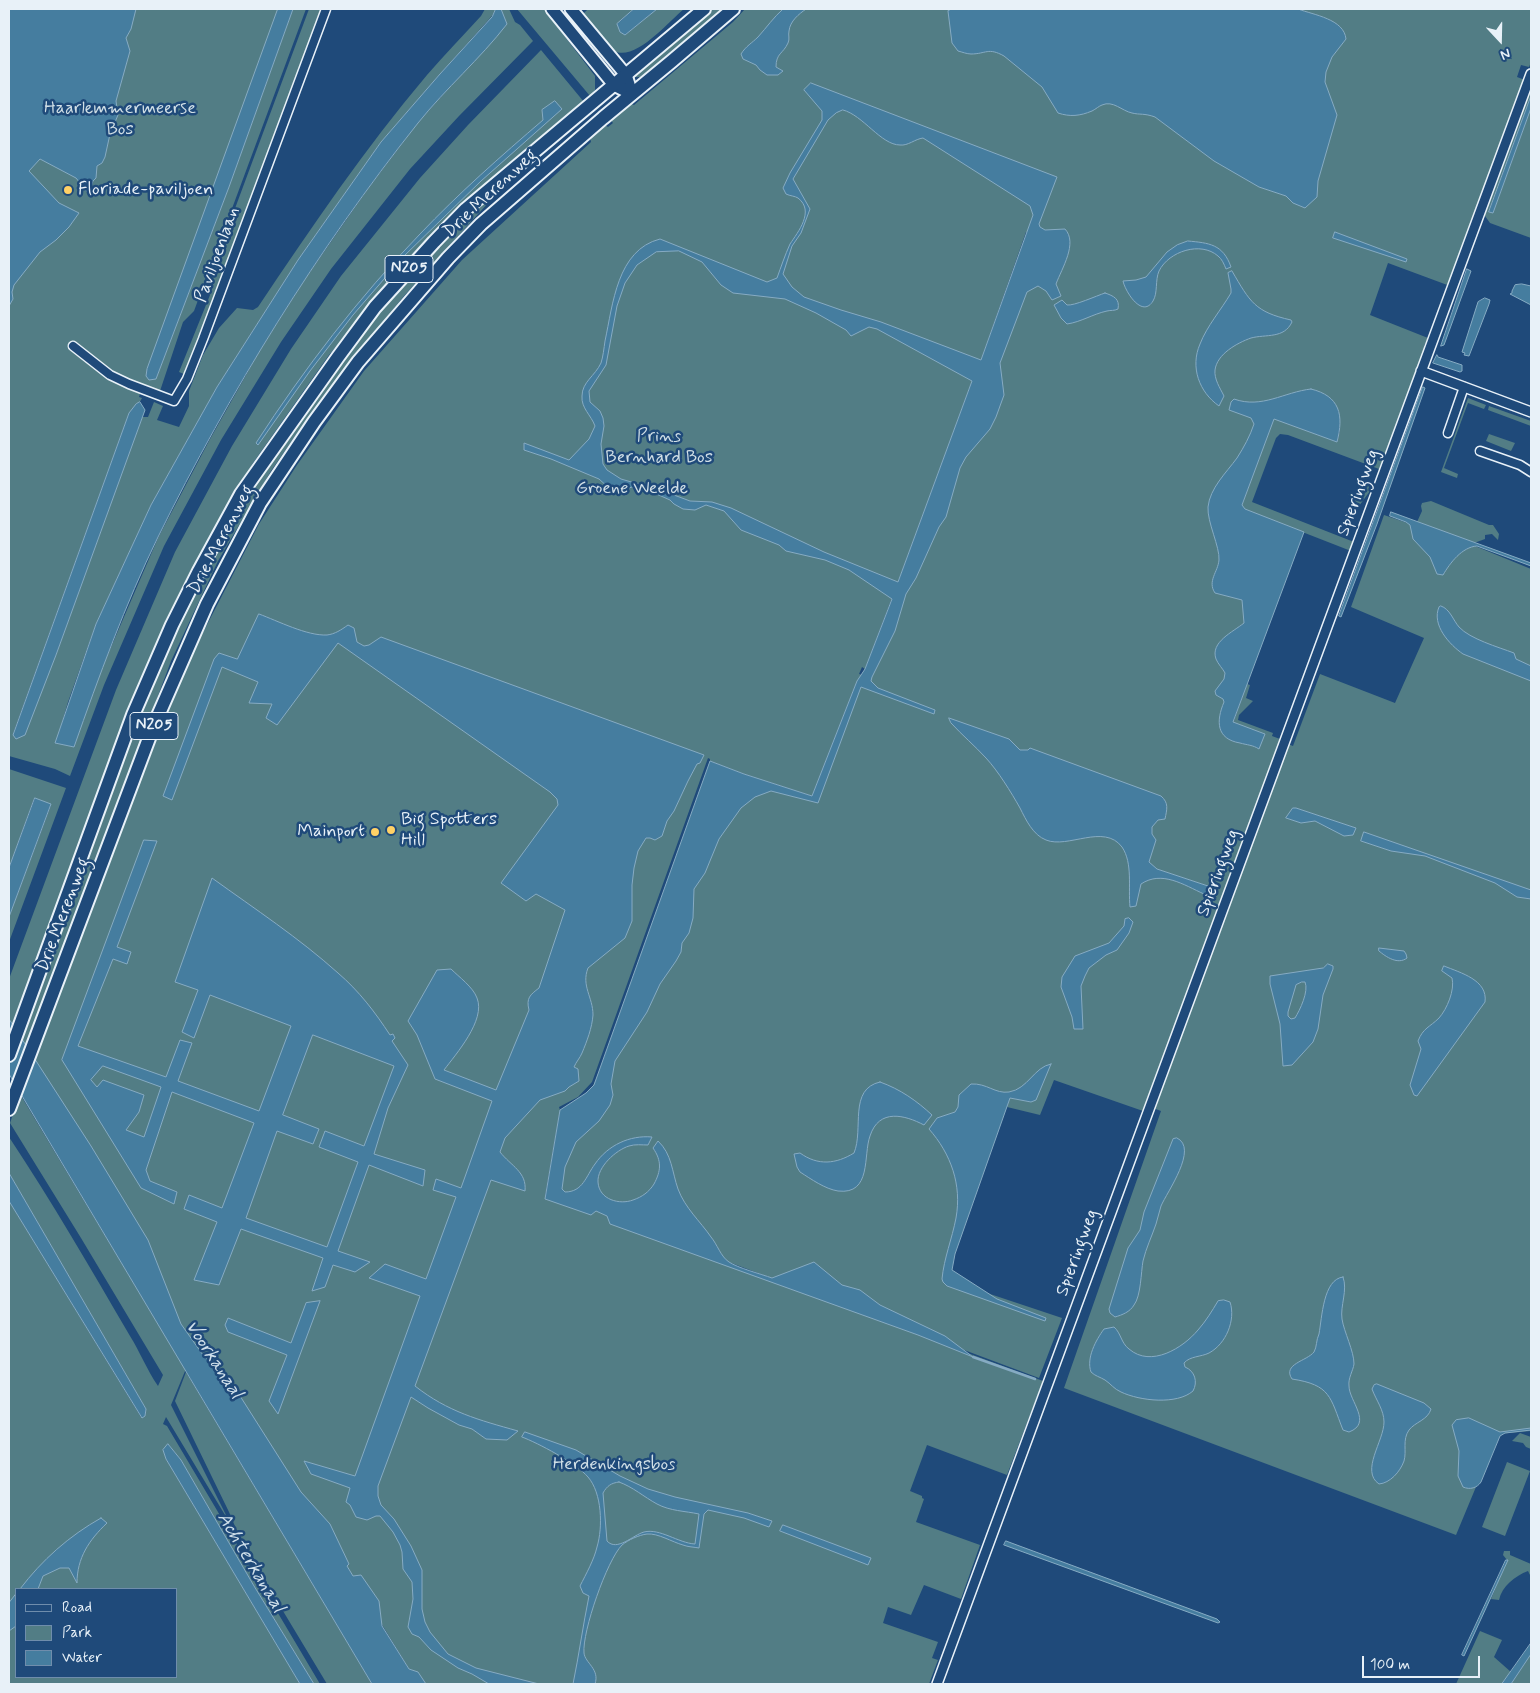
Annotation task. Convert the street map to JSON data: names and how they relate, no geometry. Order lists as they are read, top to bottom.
{
  "streets": {
    "highway": ["Drie Merenweg", "N205"],
    "street": ["Paviljoenlaan", "Spieringweg"]
  },
  "water": ["Voorkanaal", "Achterkanaal"],
  "parks": [
    "Haarlemmermeerse Bos",
    "Prins Bernhard Bos",
    "Groene Weelde",
    "Herdenkingsbos"
  ],
  "places": ["Floriade-paviljoen", "Big Spotters Hill", "Mainport"],
  "legend": ["Road", "Park", "Water"],
  "scale_bar": "100 m",
  "north": "bottom"
}
